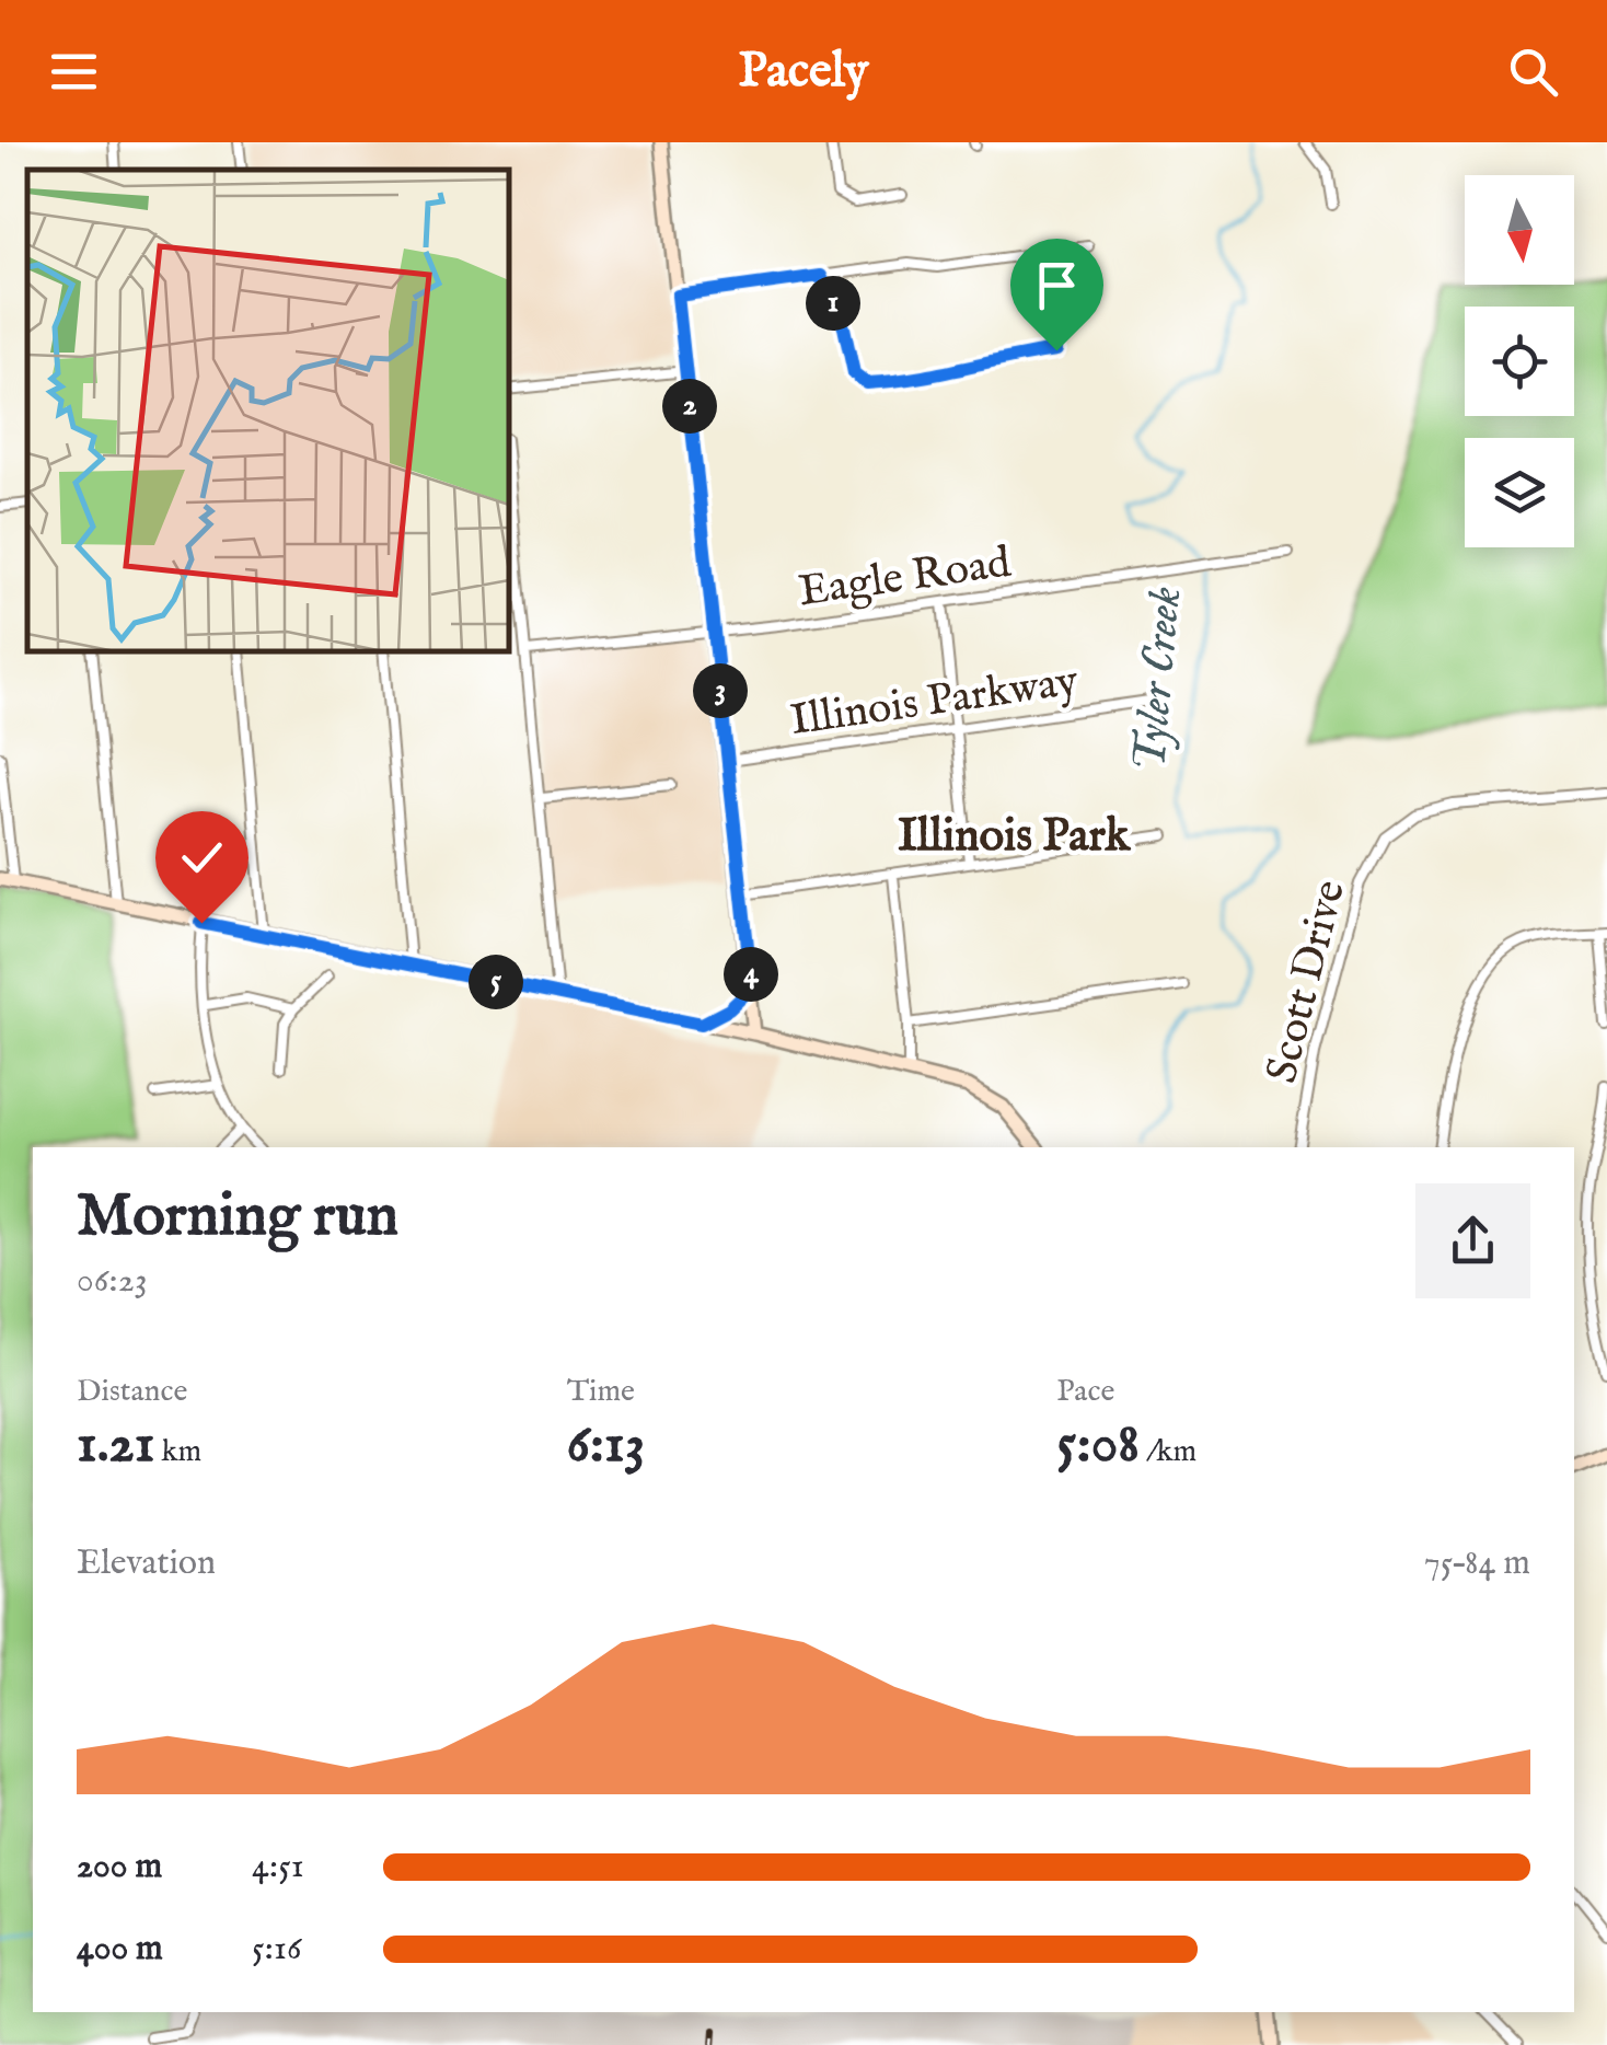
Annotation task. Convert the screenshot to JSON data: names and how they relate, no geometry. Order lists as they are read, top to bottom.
{
  "streets": {
    "street": ["Eagle Road", "Illinois Parkway", "Scott Drive"]
  },
  "districts": ["Illinois Park"],
  "water": ["Tyler Creek"],
  "north": "bottom",
  "page": {
    "header": "Pacely",
    "pins": [
      "1",
      "2",
      "3",
      "4",
      "5"
    ],
    "heading": ["Morning run", "06:23"],
    "stats": [
      ["Distance", "1.21 km"],
      ["Time", "6:13"],
      ["Pace", "5:08 /km"]
    ],
    "chart": ["Elevation", "75–84 m"],
    "list": [
      {
        "name": "200 m",
        "note": "4:51"
      },
      {
        "name": "400 m",
        "note": "5:16"
      }
    ]
  }
}
